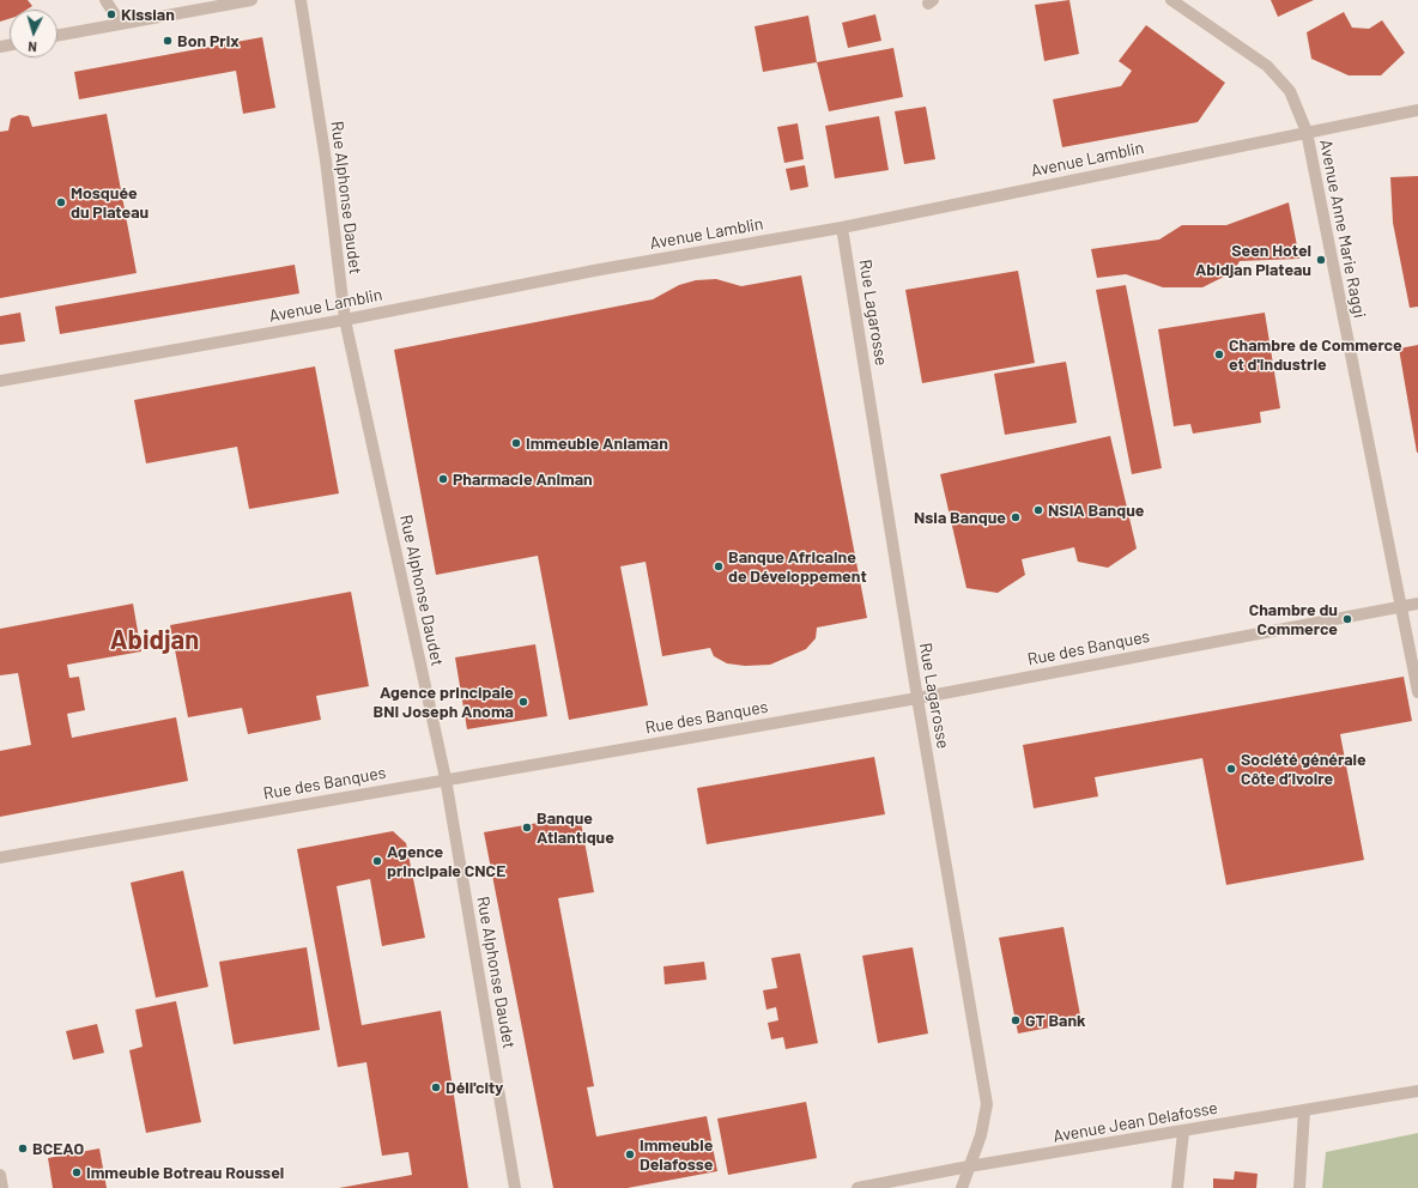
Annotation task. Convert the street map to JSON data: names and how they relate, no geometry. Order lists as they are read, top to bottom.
{
  "streets": {
    "street": [
      "Avenue Lamblin",
      "Rue Alphonse Daudet",
      "Avenue Anne Marie Raggi",
      "Rue Lagarosse",
      "Rue des Banques",
      "Avenue Jean Delafosse"
    ]
  },
  "crossings": [
    ["Avenue Lamblin", "Rue Alphonse Daudet"],
    ["Avenue Lamblin", "Avenue Anne Marie Raggi"],
    ["Avenue Lamblin", "Rue Lagarosse"],
    ["Rue Alphonse Daudet", "Rue des Banques"],
    ["Avenue Anne Marie Raggi", "Rue des Banques"],
    ["Rue Lagarosse", "Rue des Banques"],
    ["Rue Lagarosse", "Avenue Jean Delafosse"]
  ],
  "districts": ["Abidjan"],
  "places": [
    "Kissian",
    "Bon Prix",
    "Mosquée du Plateau",
    "Seen Hotel Abidjan Plateau",
    "Chambre de Commerce et d'Industrie",
    "Immeuble Aniaman",
    "Pharmacie Animan",
    "NSIA Banque",
    "Nsia Banque",
    "Banque Africaine de Développement",
    "Chambre du Commerce",
    "Agence principale BNI Joseph Anoma",
    "Société générale Côte d’Ivoire",
    "Banque Atlantique",
    "Agence principale CNCE",
    "GT Bank",
    "Déli'city",
    "BCEAO",
    "Immeuble Delafosse",
    "Immeuble Botreau Roussel"
  ],
  "north": "bottom"
}
